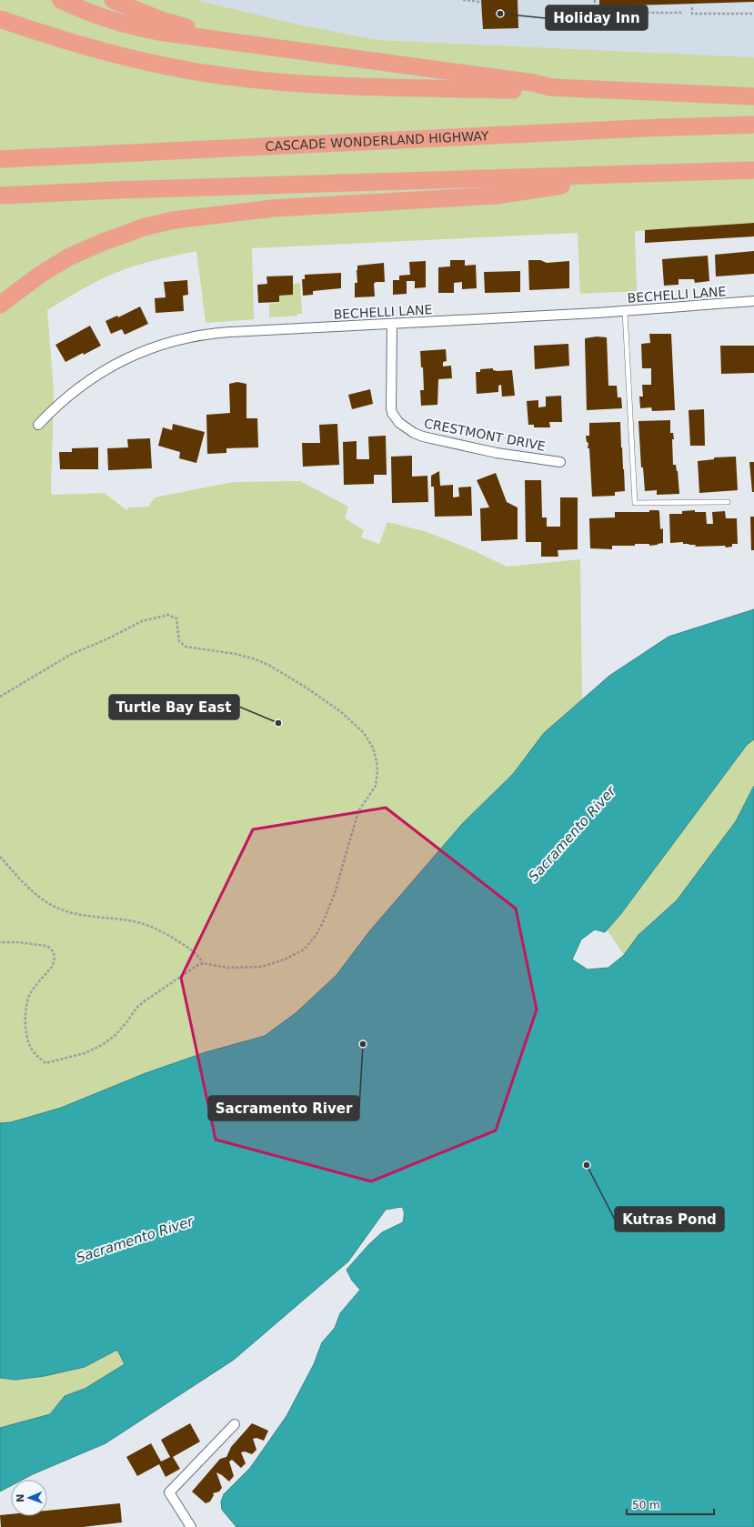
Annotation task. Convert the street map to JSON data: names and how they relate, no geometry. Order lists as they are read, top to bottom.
{
  "streets": {
    "highway": ["CASCADE WONDERLAND HIGHWAY"],
    "street": ["BECHELLI LANE", "CRESTMONT DRIVE"]
  },
  "crossings": [
    ["BECHELLI LANE", "CRESTMONT DRIVE"]
  ],
  "water": ["Sacramento River"],
  "places": [
    "Holiday Inn",
    "Turtle Bay East",
    "Sacramento River",
    "Kutras Pond"
  ],
  "scale_bar": "50 m",
  "north": "left"
}
